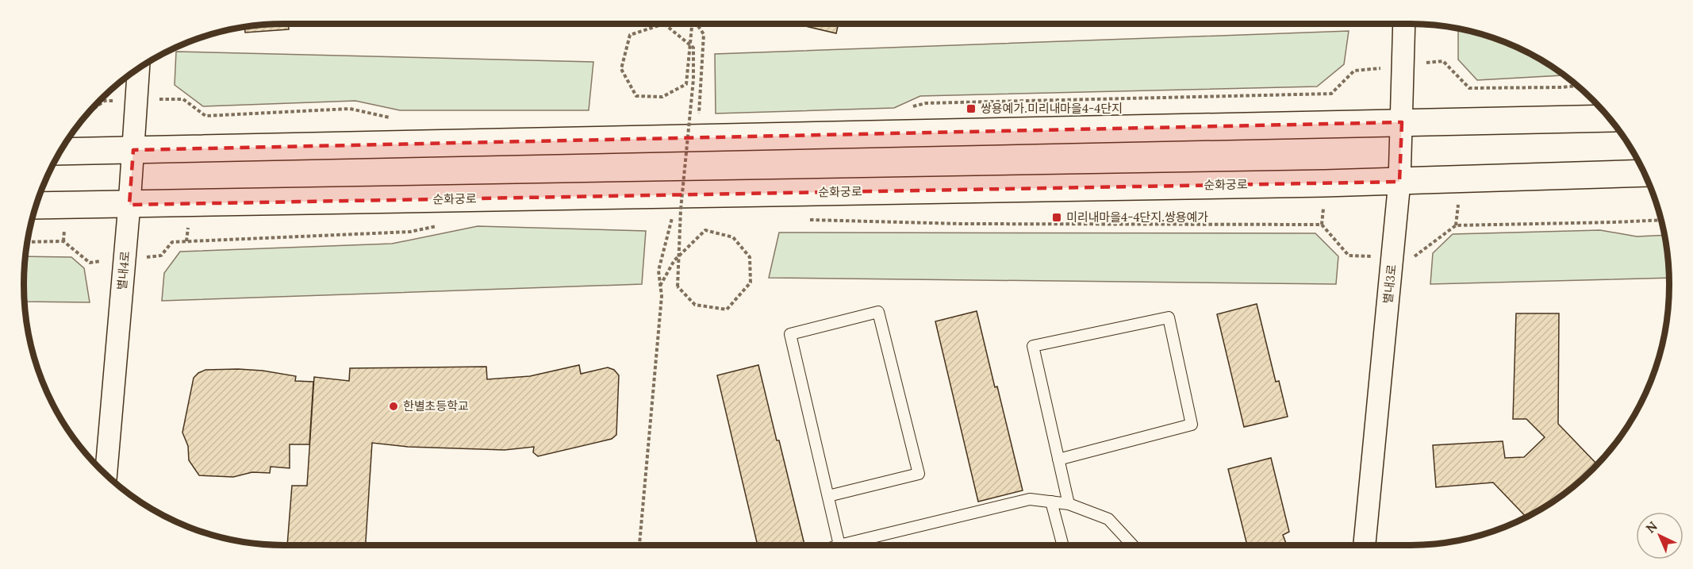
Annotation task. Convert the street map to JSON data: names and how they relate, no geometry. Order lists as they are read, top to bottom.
{
  "streets": {
    "street": ["순화궁로", "별내4로", "별내3로"]
  },
  "crossings": [
    ["순화궁로", "별내4로"],
    ["순화궁로", "별내3로"]
  ],
  "places": {
    "transit": ["쌍용예가.미리내마을4-4단지", "미리내마을4-4단지.쌍용예가"],
    "other": ["한별초등학교"]
  },
  "north": "top left"
}
